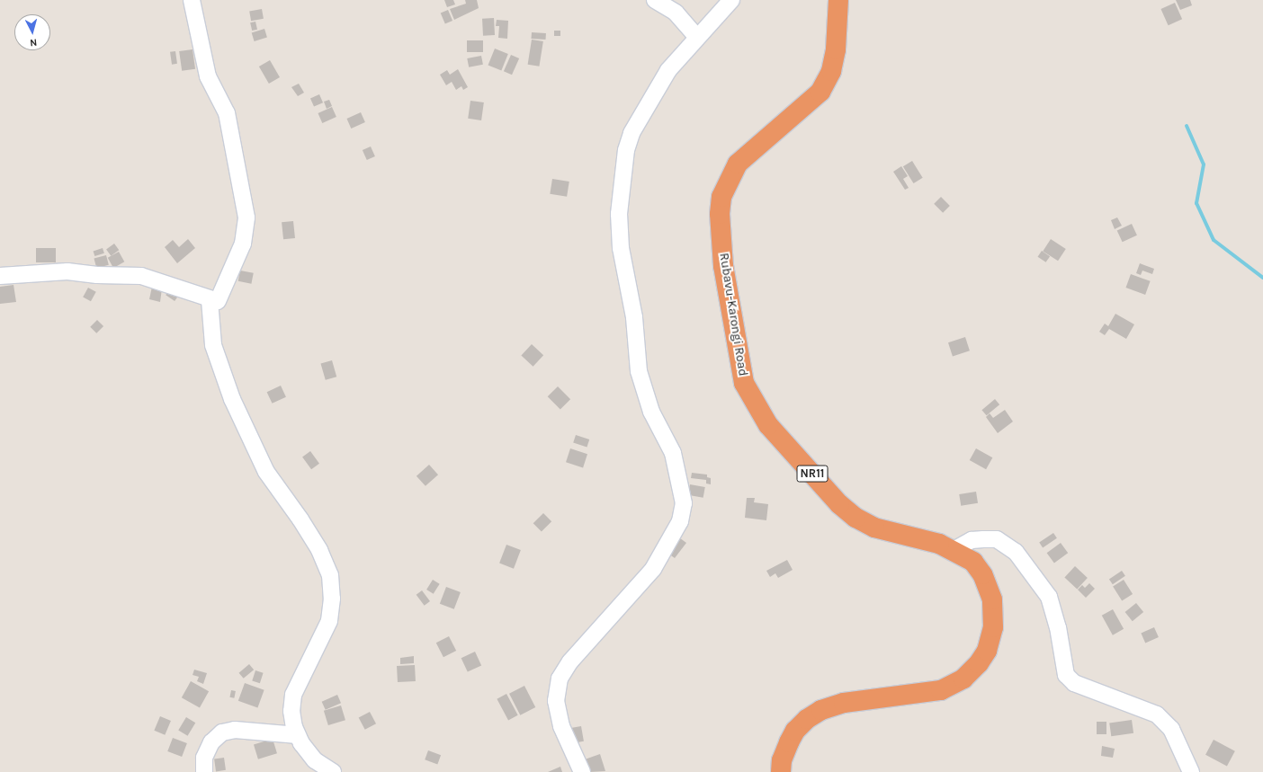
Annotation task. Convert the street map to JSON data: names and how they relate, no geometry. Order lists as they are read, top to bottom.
{
  "streets": {
    "highway": ["Rubavu-Karongi Road", "NR11"]
  },
  "north": "bottom"
}
